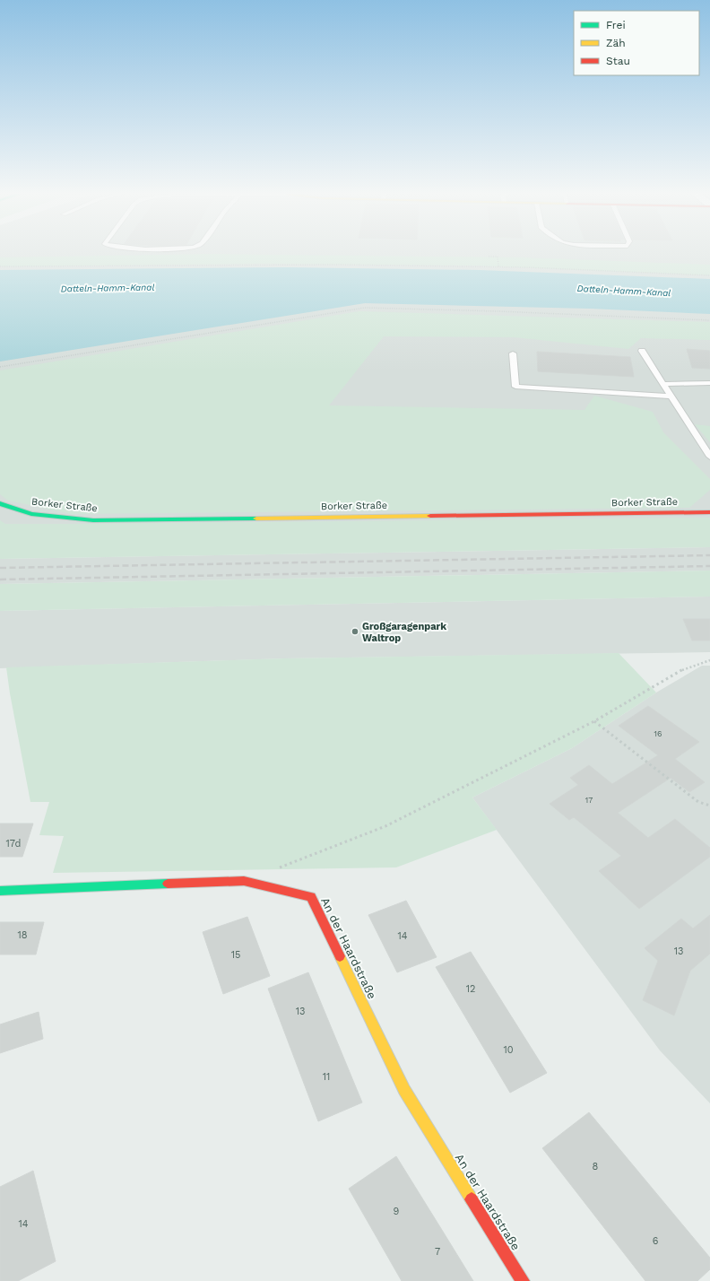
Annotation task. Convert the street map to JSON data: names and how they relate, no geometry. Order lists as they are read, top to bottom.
{
  "streets": {
    "street": ["Borker Straße", "An der Haardstraße"]
  },
  "water": ["Datteln-Hamm-Kanal"],
  "places": ["Großgaragenpark Waltrop"],
  "house_numbers": [
    "16",
    "17",
    "17d",
    "18",
    "14",
    "13",
    "15",
    "12",
    "13",
    "10",
    "11",
    "8",
    "9",
    "14",
    "6",
    "7"
  ],
  "legend": ["Frei", "Zäh", "Stau"]
}
